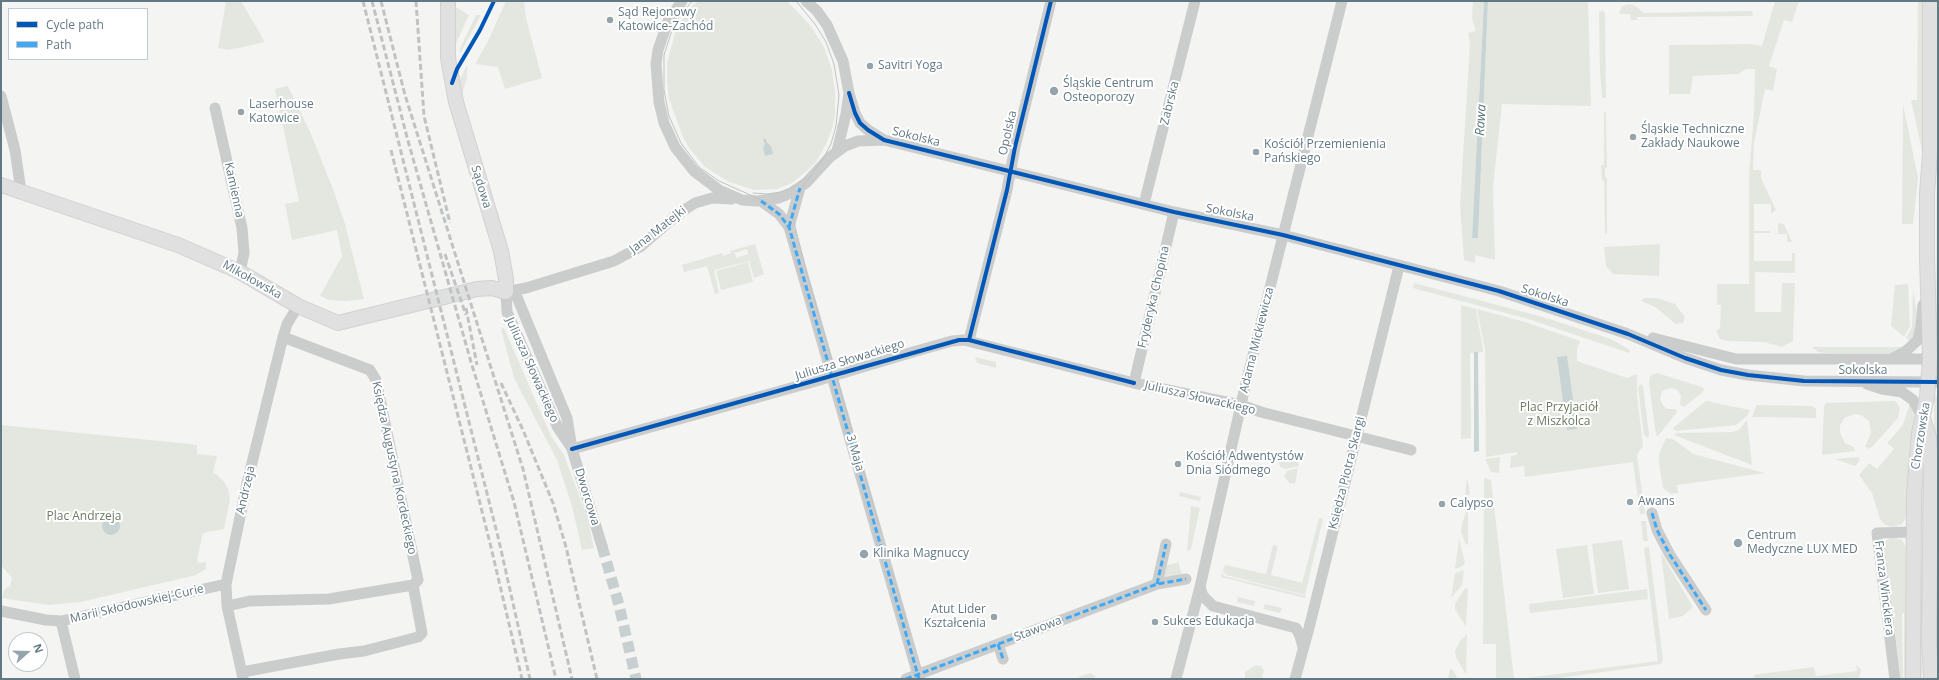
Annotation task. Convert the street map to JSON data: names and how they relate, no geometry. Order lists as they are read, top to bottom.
{
  "streets": {
    "main road": ["Sądowa", "Mikołowska", "Chorzowska"],
    "street": [
      "Zabrska",
      "Opolska",
      "Sokolska",
      "Kamienna",
      "Jana Matejki",
      "Fryderyka Chopina",
      "Adama Mickiewicza",
      "Juliusza Słowackiego",
      "3 Maja",
      "Księdza Augustyna Kordeckiego",
      "Księdza Piotra Skargi",
      "Andrzeja",
      "Dworcowa",
      "Franza Wincklera",
      "Marii Skłodowskiej-Curie",
      "Stawowa"
    ]
  },
  "crossings": [
    ["Zabrska", "Sokolska"],
    ["Opolska", "Sokolska"],
    ["Opolska", "Juliusza Słowackiego"],
    ["Sokolska", "Fryderyka Chopina"],
    ["Sokolska", "Adama Mickiewicza"],
    ["Sokolska", "Chorzowska"],
    ["Sokolska", "Księdza Piotra Skargi"],
    ["Sądowa", "Jana Matejki"],
    ["Sądowa", "Mikołowska"],
    ["Sądowa", "Juliusza Słowackiego"],
    ["Kamienna", "Mikołowska"],
    ["Jana Matejki", "Mikołowska"],
    ["Jana Matejki", "Juliusza Słowackiego"],
    ["Jana Matejki", "3 Maja"],
    ["Mikołowska", "Juliusza Słowackiego"],
    ["Mikołowska", "Andrzeja"],
    ["Fryderyka Chopina", "Juliusza Słowackiego"],
    ["Adama Mickiewicza", "Juliusza Słowackiego"],
    ["Juliusza Słowackiego", "3 Maja"],
    ["Juliusza Słowackiego", "Księdza Piotra Skargi"],
    ["Juliusza Słowackiego", "Dworcowa"],
    ["Chorzowska", "Franza Wincklera"],
    ["3 Maja", "Stawowa"],
    ["Księdza Augustyna Kordeckiego", "Andrzeja"],
    ["Andrzeja", "Marii Skłodowskiej-Curie"]
  ],
  "water": ["Rawa"],
  "parks": ["Plac Przyjaciół z Miszkolca", "Plac Andrzeja"],
  "places": [
    "Sąd Rejonowy Katowice-Zachód",
    "Savitri Yoga",
    "Śląskie Centrum Osteoporozy",
    "Laserhouse Katowice",
    "Śląskie Techniczne Zakłady Naukowe",
    "Kościół Przemienienia Pańskiego",
    "Kościół Adwentystów Dnia Siódmego",
    "Awans",
    "Calypso",
    "Centrum Medyczne LUX MED",
    "Klinika Magnuccy",
    "Atut Lider Kształcenia",
    "Sukces Edukacja"
  ],
  "legend": ["Cycle path", "Path"],
  "north": "right"
}
